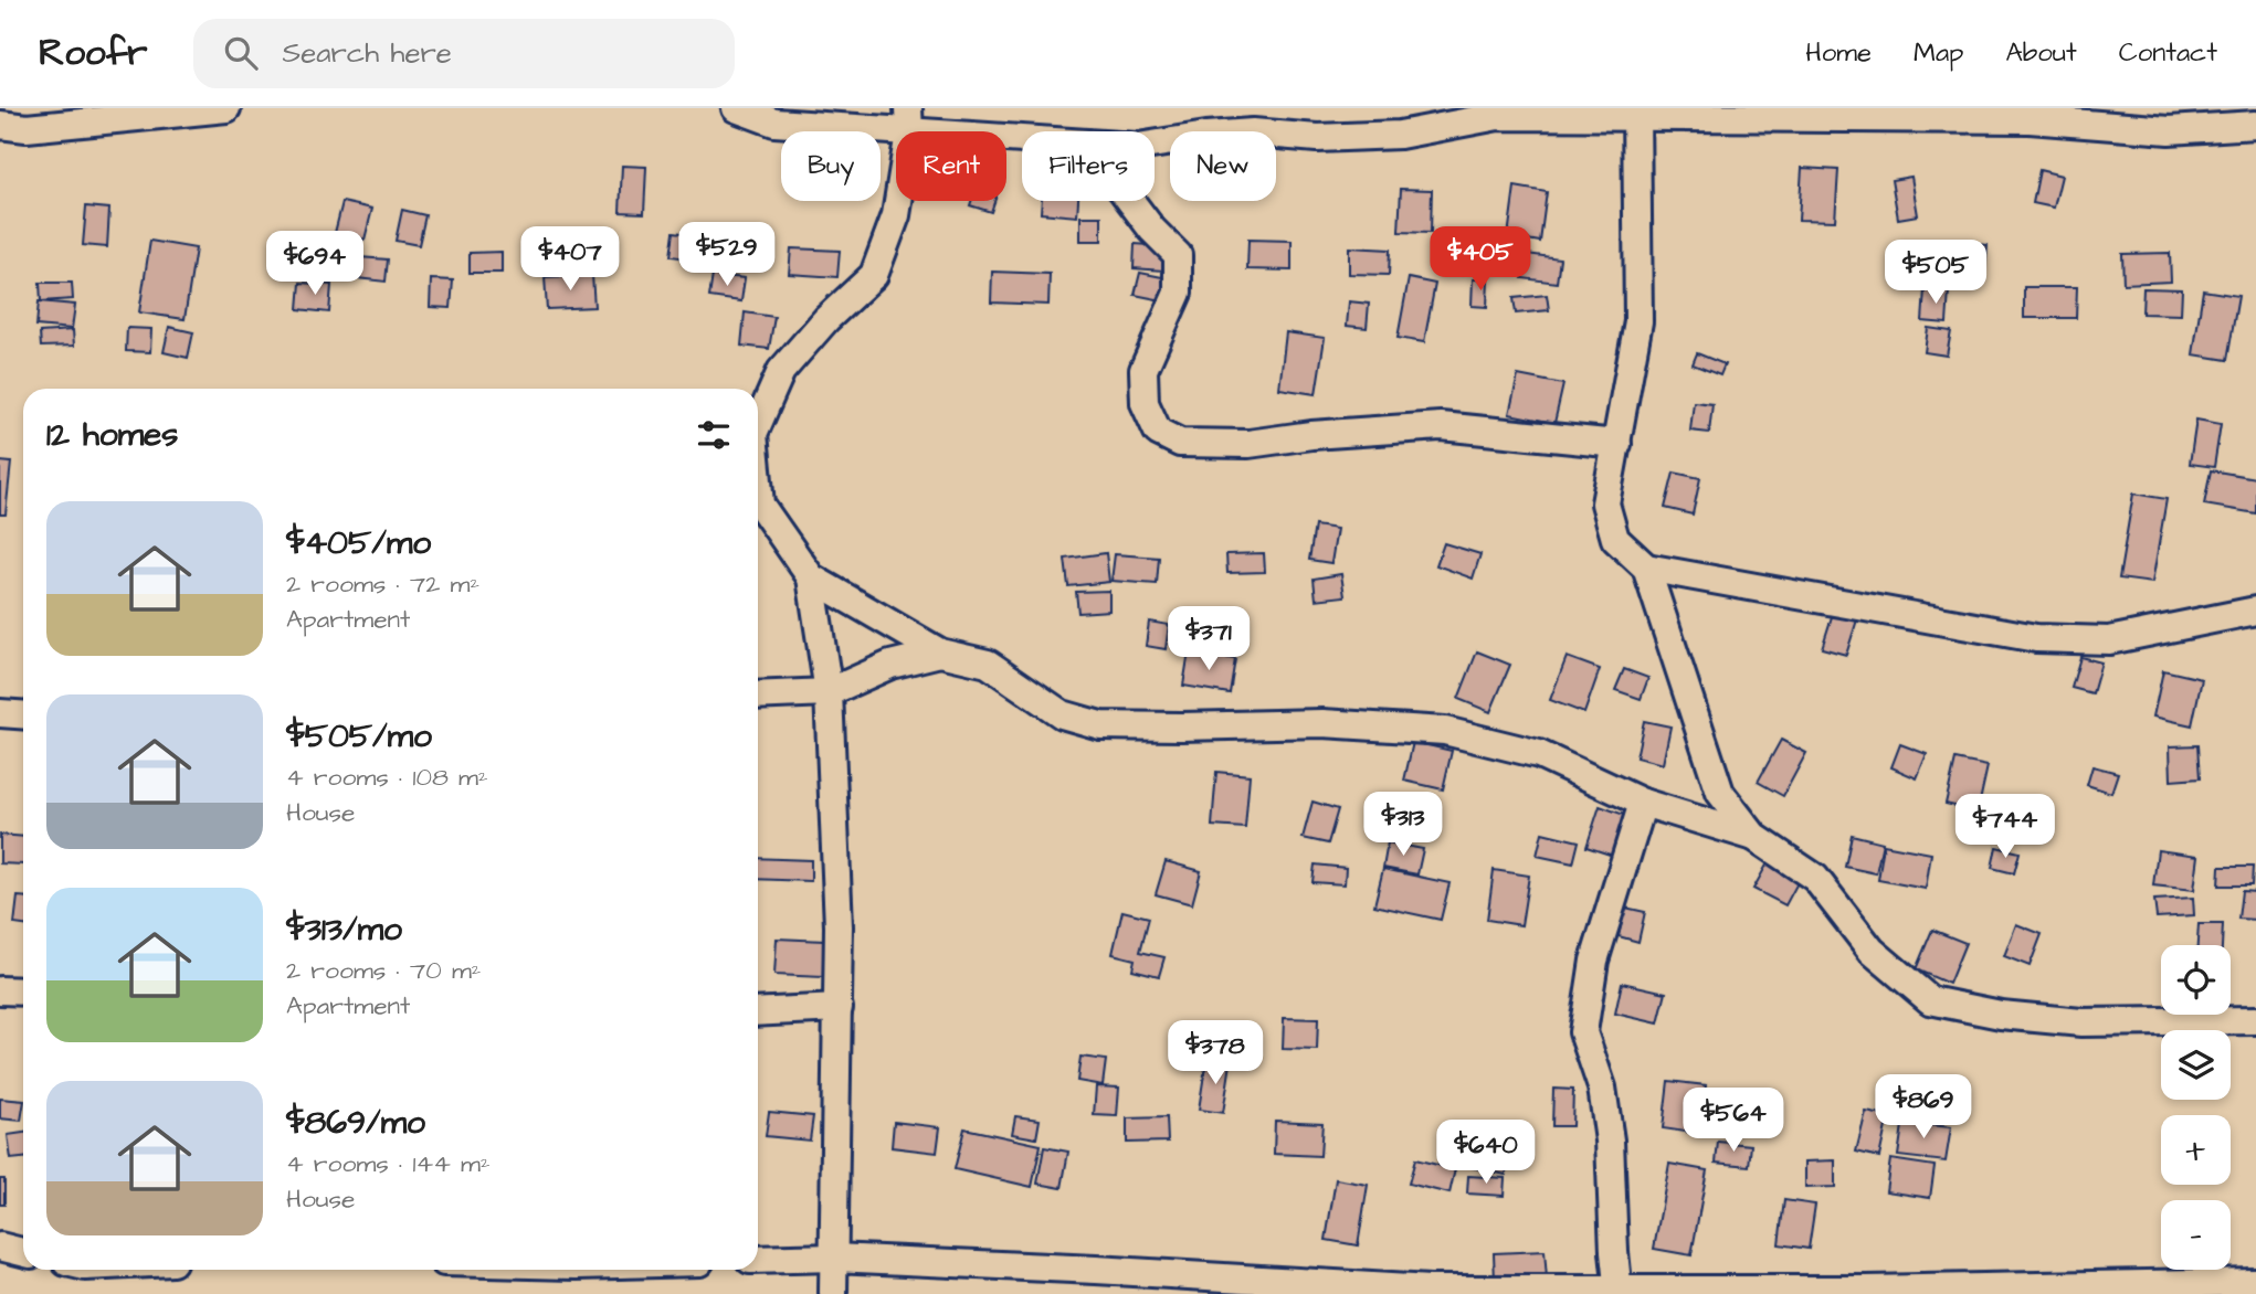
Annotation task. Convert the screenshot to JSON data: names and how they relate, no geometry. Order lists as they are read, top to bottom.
{
  "page": {
    "header": "Roofr",
    "search": "Search here",
    "nav": [
      "Home",
      "Map",
      "About",
      "Contact"
    ],
    "chip": [
      "Buy",
      "Rent",
      "Filters",
      "New"
    ],
    "price": [
      "$529",
      "$407",
      "$405",
      "$694",
      "$505",
      "$371",
      "$313",
      "$744",
      "$378",
      "$869",
      "$564",
      "$640"
    ],
    "heading": "12 homes",
    "list": [
      {
        "name": "$405/mo",
        "note": "2 rooms · 72 m² · Apartment"
      },
      {
        "name": "$505/mo",
        "note": "4 rooms · 108 m² · House"
      },
      {
        "name": "$313/mo",
        "note": "2 rooms · 70 m² · Apartment"
      },
      {
        "name": "$869/mo",
        "note": "4 rooms · 144 m² · House"
      }
    ],
    "map_buttons": ["+", "−"]
  }
}
